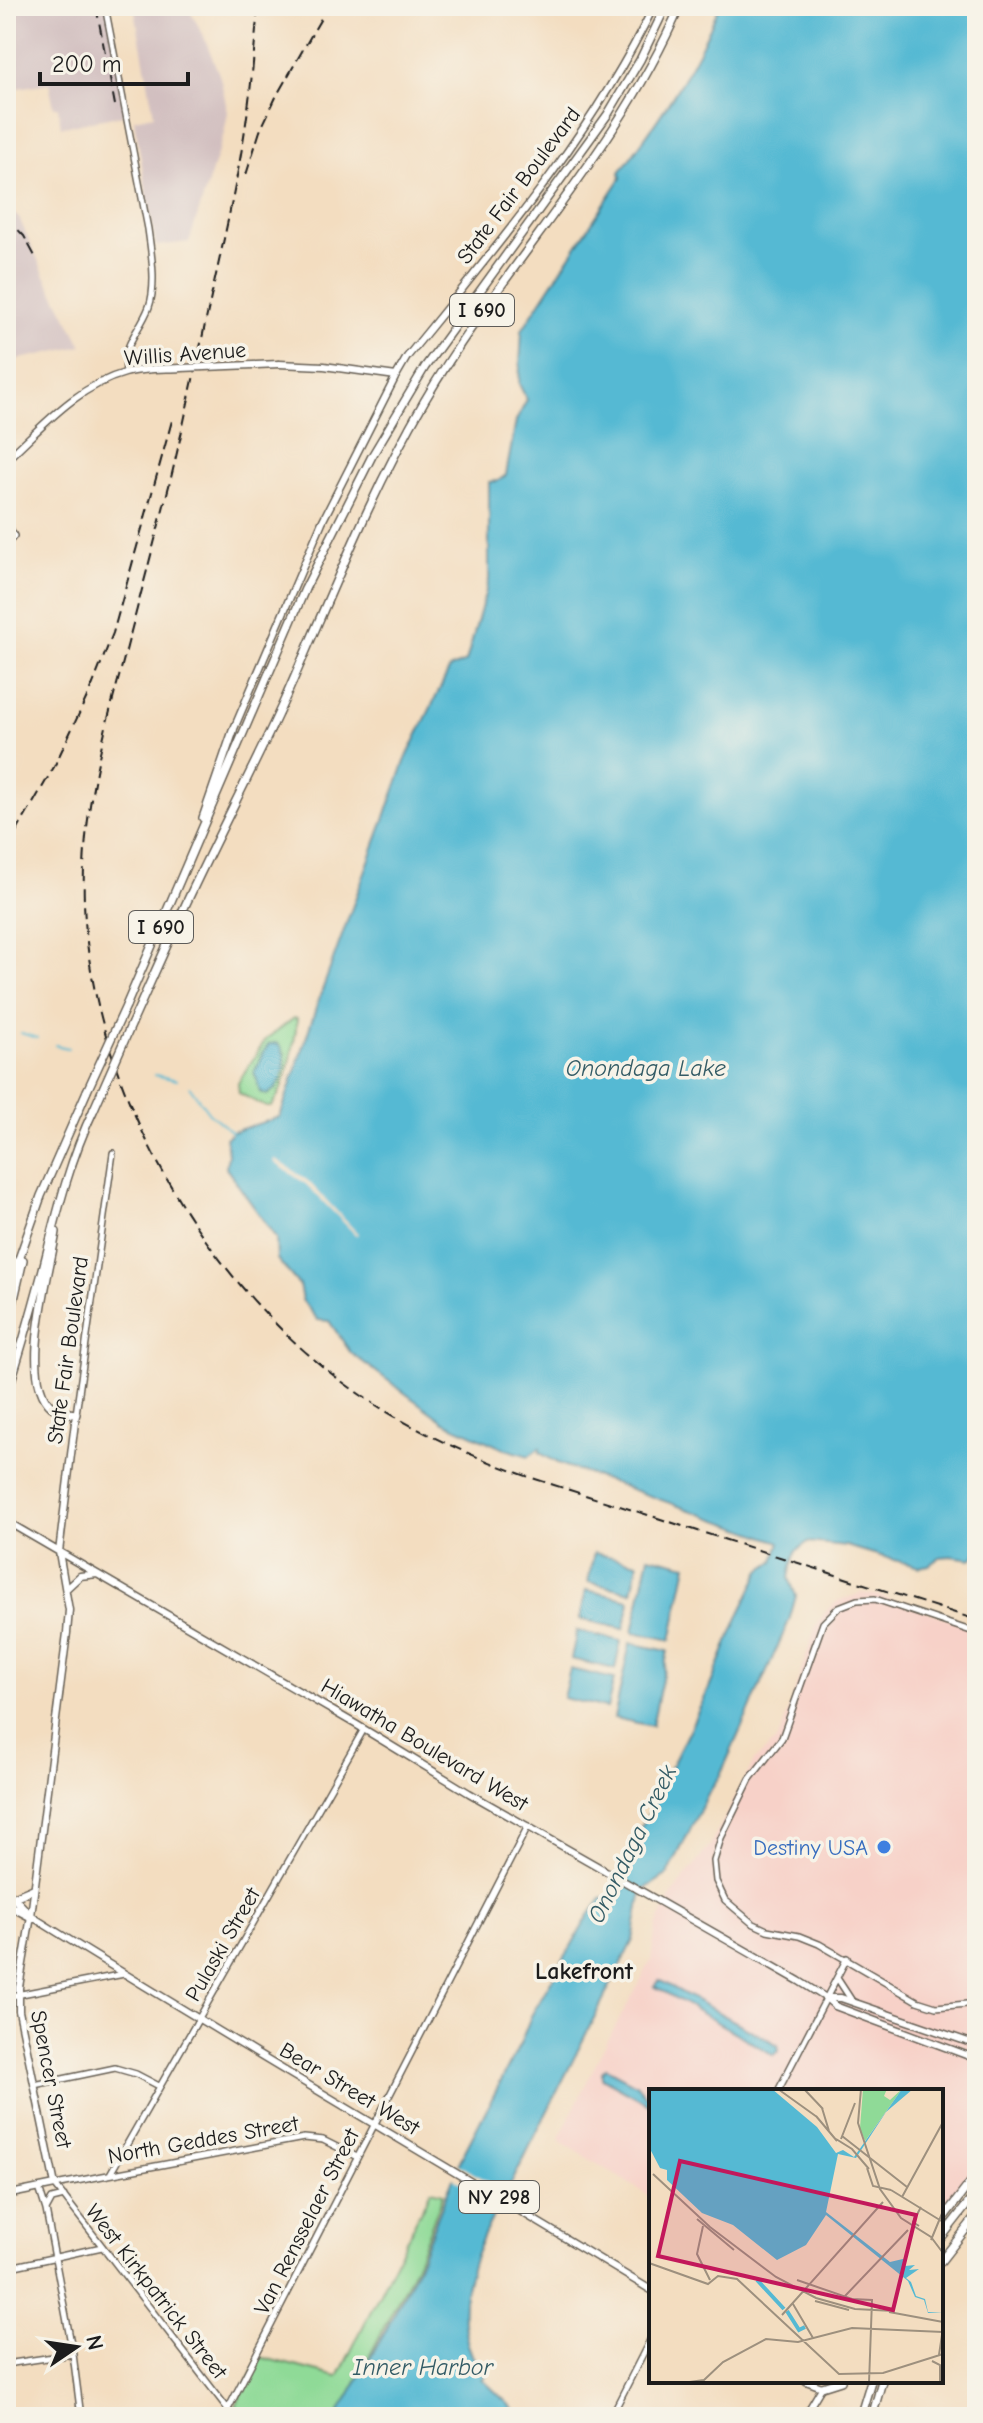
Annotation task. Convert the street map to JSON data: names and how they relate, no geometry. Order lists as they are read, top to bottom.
{
  "streets": {
    "highway": ["I 690"],
    "main road": [
      "State Fair Boulevard",
      "Willis Avenue",
      "Hiawatha Boulevard West",
      "Spencer Street",
      "Bear Street West",
      "North Geddes Street",
      "NY 298"
    ],
    "street": ["Pulaski Street", "Van Rensselaer Street", "West Kirkpatrick Street"]
  },
  "crossings": [
    ["State Fair Boulevard", "Willis Avenue"],
    ["State Fair Boulevard", "Hiawatha Boulevard West"],
    ["State Fair Boulevard", "Spencer Street"],
    ["Hiawatha Boulevard West", "Pulaski Street"],
    ["Hiawatha Boulevard West", "Spencer Street"],
    ["Hiawatha Boulevard West", "Van Rensselaer Street"],
    ["Pulaski Street", "Bear Street West"],
    ["Pulaski Street", "North Geddes Street"],
    ["Spencer Street", "Bear Street West"],
    ["Spencer Street", "North Geddes Street"],
    ["Spencer Street", "West Kirkpatrick Street"],
    ["Bear Street West", "Van Rensselaer Street"],
    ["North Geddes Street", "Van Rensselaer Street"],
    ["North Geddes Street", "West Kirkpatrick Street"],
    ["Van Rensselaer Street", "West Kirkpatrick Street"]
  ],
  "districts": ["Lakefront"],
  "water": ["Onondaga Lake", "Onondaga Creek", "Inner Harbor"],
  "places": ["Destiny USA"],
  "scale_bar": "200 m",
  "north": "right"
}
